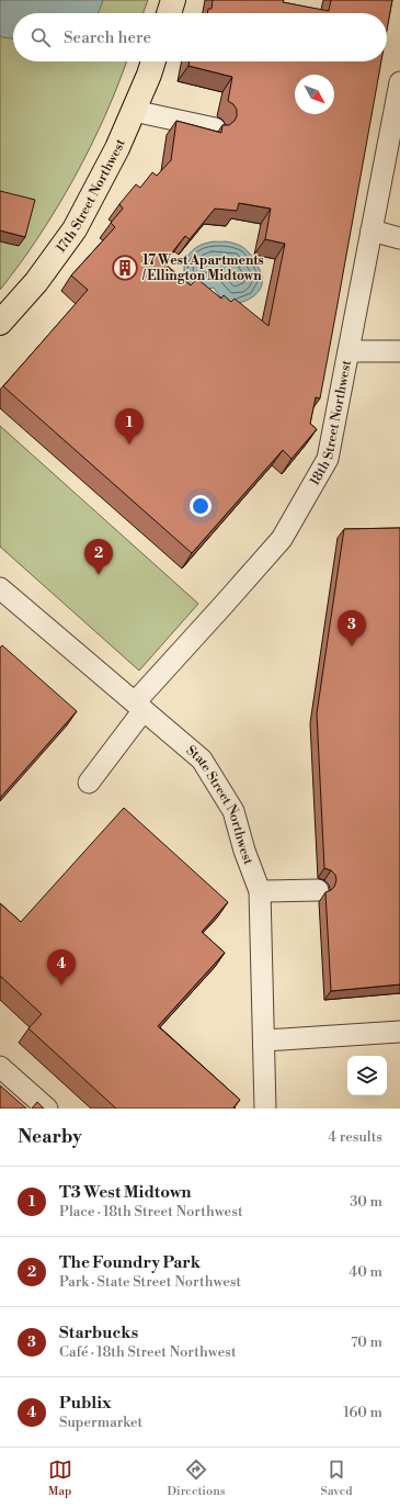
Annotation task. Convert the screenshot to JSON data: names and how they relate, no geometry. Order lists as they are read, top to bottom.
{
  "streets": {
    "main road": ["17th Street Northwest"],
    "street": ["18th Street Northwest", "State Street Northwest"]
  },
  "crossings": [
    ["18th Street Northwest", "State Street Northwest"]
  ],
  "places": {
    "building": ["17 West Apartments / Ellington Midtown"]
  },
  "north": "bottom right",
  "page": {
    "search": "Search here",
    "pins": [
      "1",
      "2",
      "3",
      "4"
    ],
    "heading": ["Nearby", "4 results"],
    "list": [
      {
        "mark": "1",
        "name": "T3 West Midtown",
        "note": "Place · 18th Street Northwest",
        "value": "30 m"
      },
      {
        "mark": "2",
        "name": "The Foundry Park",
        "note": "Park · State Street Northwest",
        "value": "40 m"
      },
      {
        "mark": "3",
        "name": "Starbucks",
        "note": "Café · 18th Street Northwest",
        "value": "70 m"
      },
      {
        "mark": "4",
        "name": "Publix",
        "note": "Supermarket",
        "value": "160 m"
      }
    ],
    "nav": ["Map", "Directions", "Saved"]
  }
}
